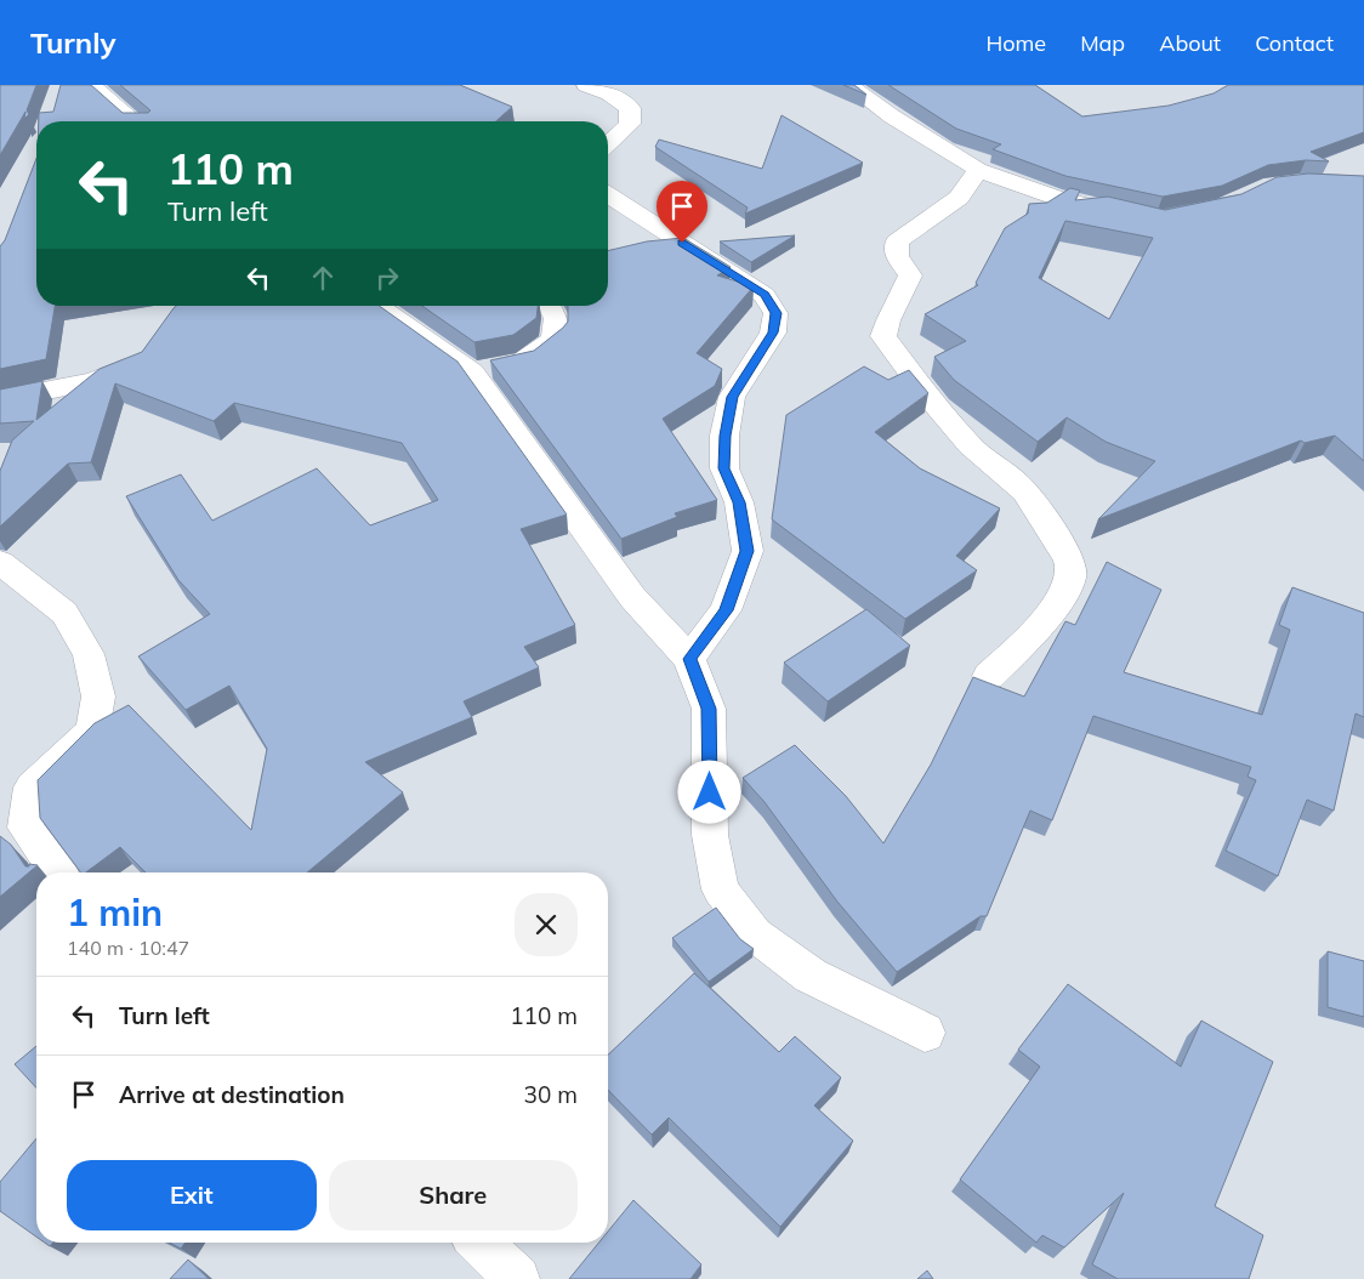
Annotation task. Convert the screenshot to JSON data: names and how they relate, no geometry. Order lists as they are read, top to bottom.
{
  "page": {
    "header": "Turnly",
    "nav": [
      "Home",
      "Map",
      "About",
      "Contact"
    ],
    "turn": ["110 m", "Turn left"],
    "heading": ["1 min", "140 m · 10:47"],
    "list": [
      {
        "name": "Turn left",
        "value": "110 m"
      },
      {
        "name": "Arrive at destination",
        "value": "30 m"
      }
    ],
    "buttons": ["Exit", "Share"]
  }
}
